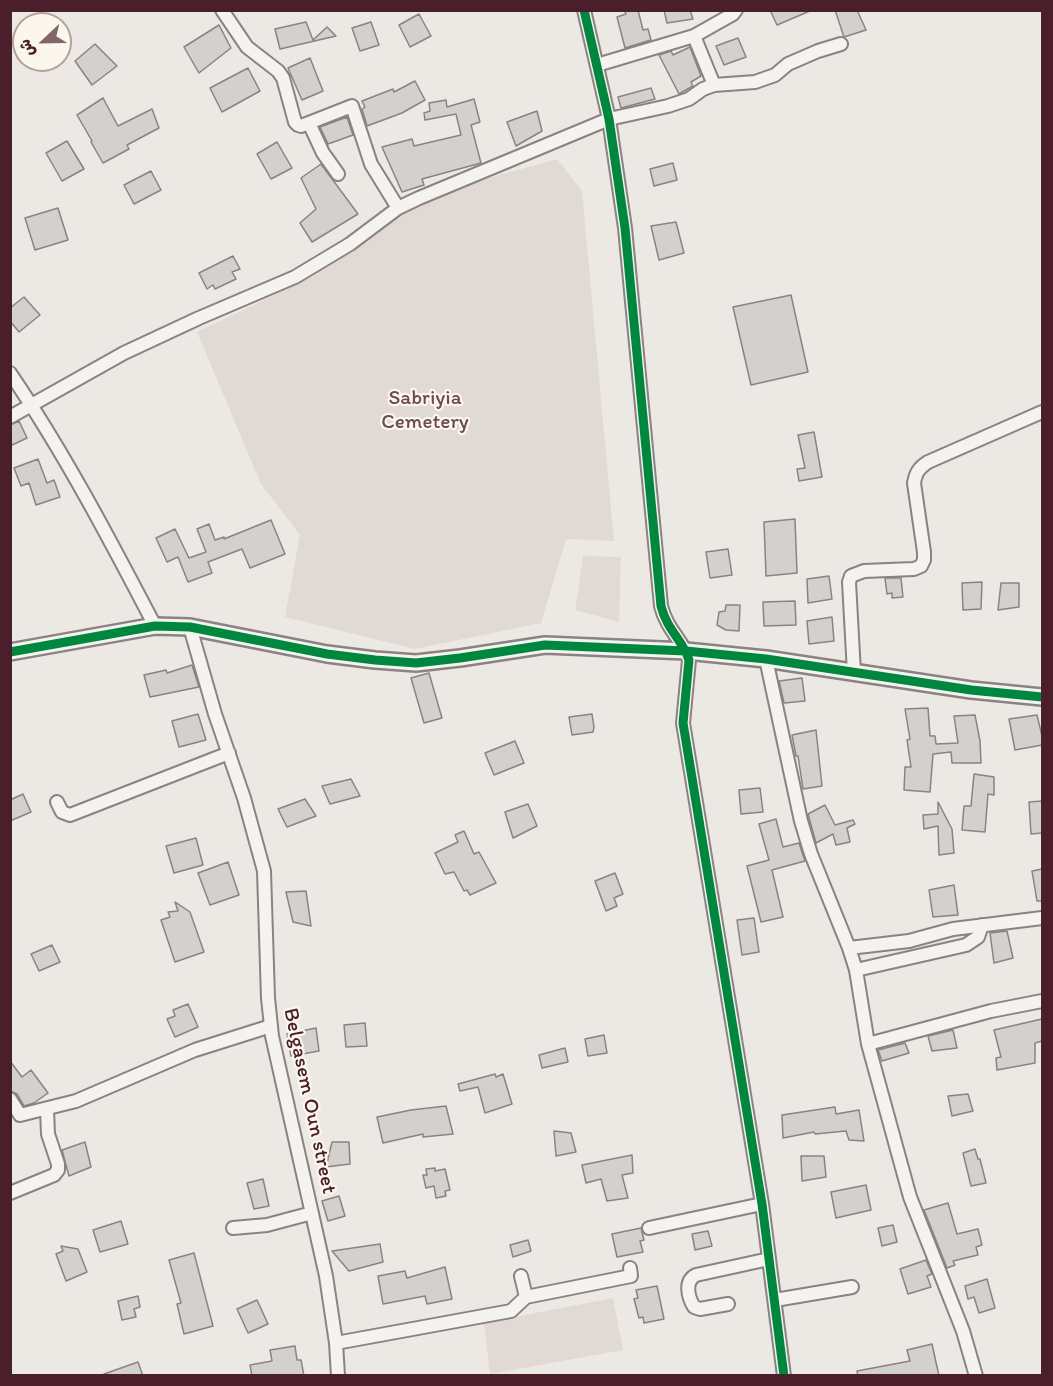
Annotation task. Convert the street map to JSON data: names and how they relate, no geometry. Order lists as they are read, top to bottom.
{
  "streets": {
    "street": ["Belgasem Oun street"]
  },
  "parks": ["Sabriyia Cemetery"],
  "north": "left"
}
